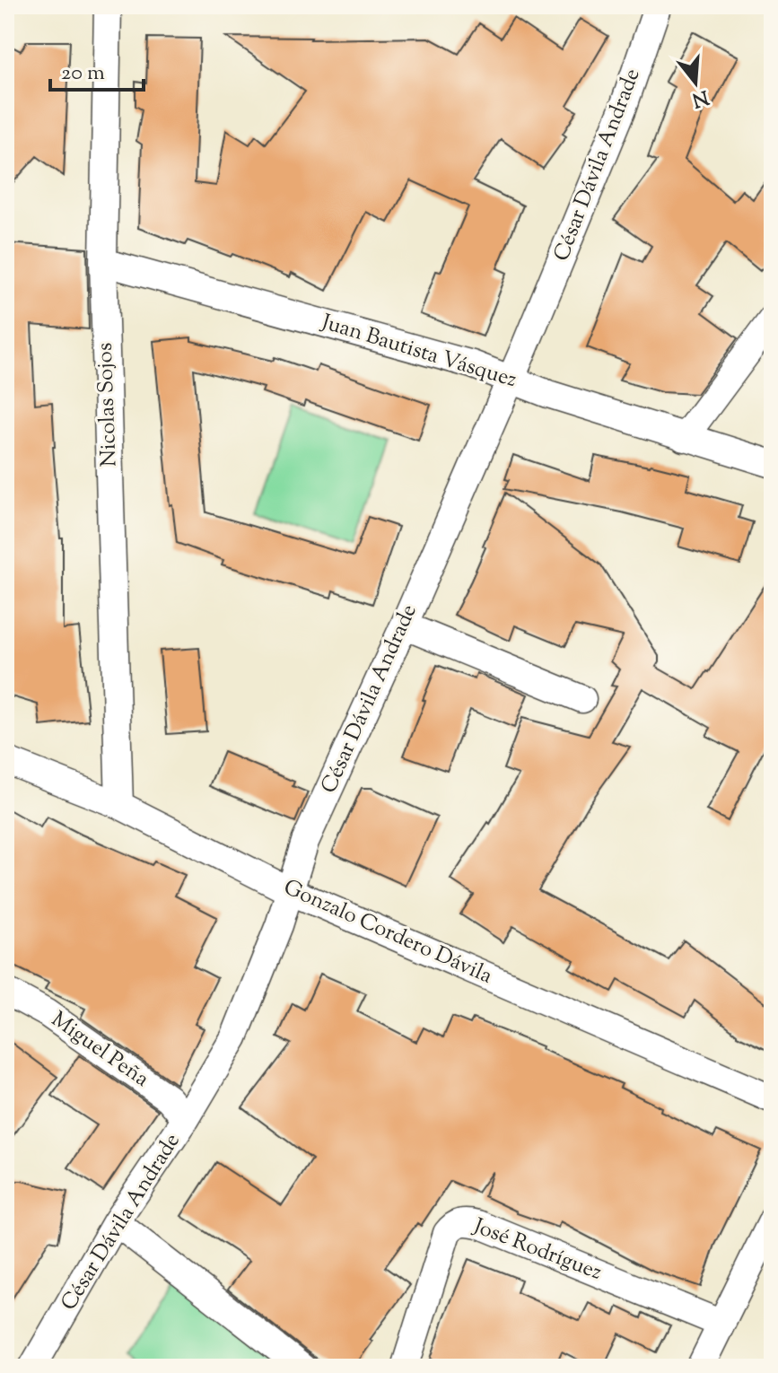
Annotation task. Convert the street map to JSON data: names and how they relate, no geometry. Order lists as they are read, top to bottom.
{
  "streets": {
    "street": [
      "César Dávila Andrade",
      "Juan Bautista Vásquez",
      "Nicolas Sojos",
      "Gonzalo Cordero Dávila",
      "Miguel Peña",
      "José Rodríguez"
    ]
  },
  "crossings": [
    ["César Dávila Andrade", "Juan Bautista Vásquez"],
    ["César Dávila Andrade", "Gonzalo Cordero Dávila"],
    ["César Dávila Andrade", "Miguel Peña"],
    ["Juan Bautista Vásquez", "Nicolas Sojos"],
    ["Nicolas Sojos", "Gonzalo Cordero Dávila"]
  ],
  "scale_bar": "20 m",
  "north": "bottom"
}
